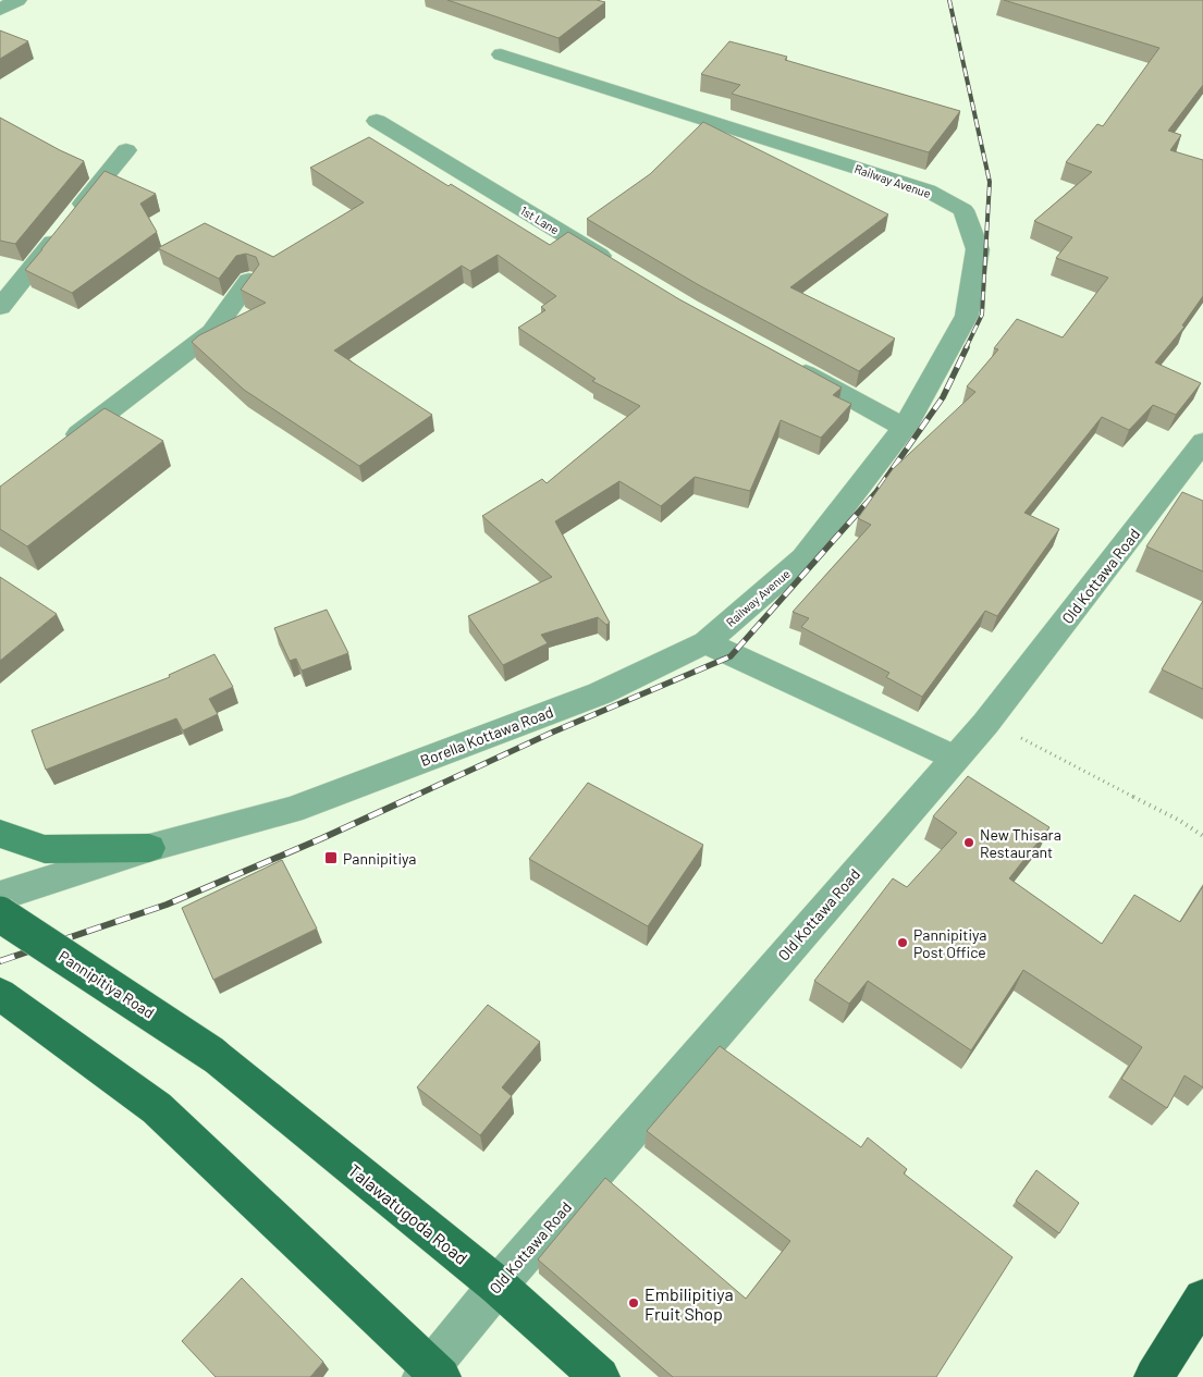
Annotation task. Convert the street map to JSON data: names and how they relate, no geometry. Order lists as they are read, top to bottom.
{
  "streets": {
    "main road": ["Pannipitiya Road", "Talawatugoda Road"],
    "street": [
      "Railway Avenue",
      "1st Lane",
      "Old Kottawa Road",
      "Borella Kottawa Road"
    ]
  },
  "crossings": [
    ["Railway Avenue", "Borella Kottawa Road"],
    ["Old Kottawa Road", "Talawatugoda Road"],
    ["Pannipitiya Road", "Talawatugoda Road"]
  ],
  "places": {
    "other": ["New Thisara Restaurant", "Pannipitiya Post Office", "Embilipitiya Fruit Shop"],
    "transit": ["Pannipitiya"]
  }
}
